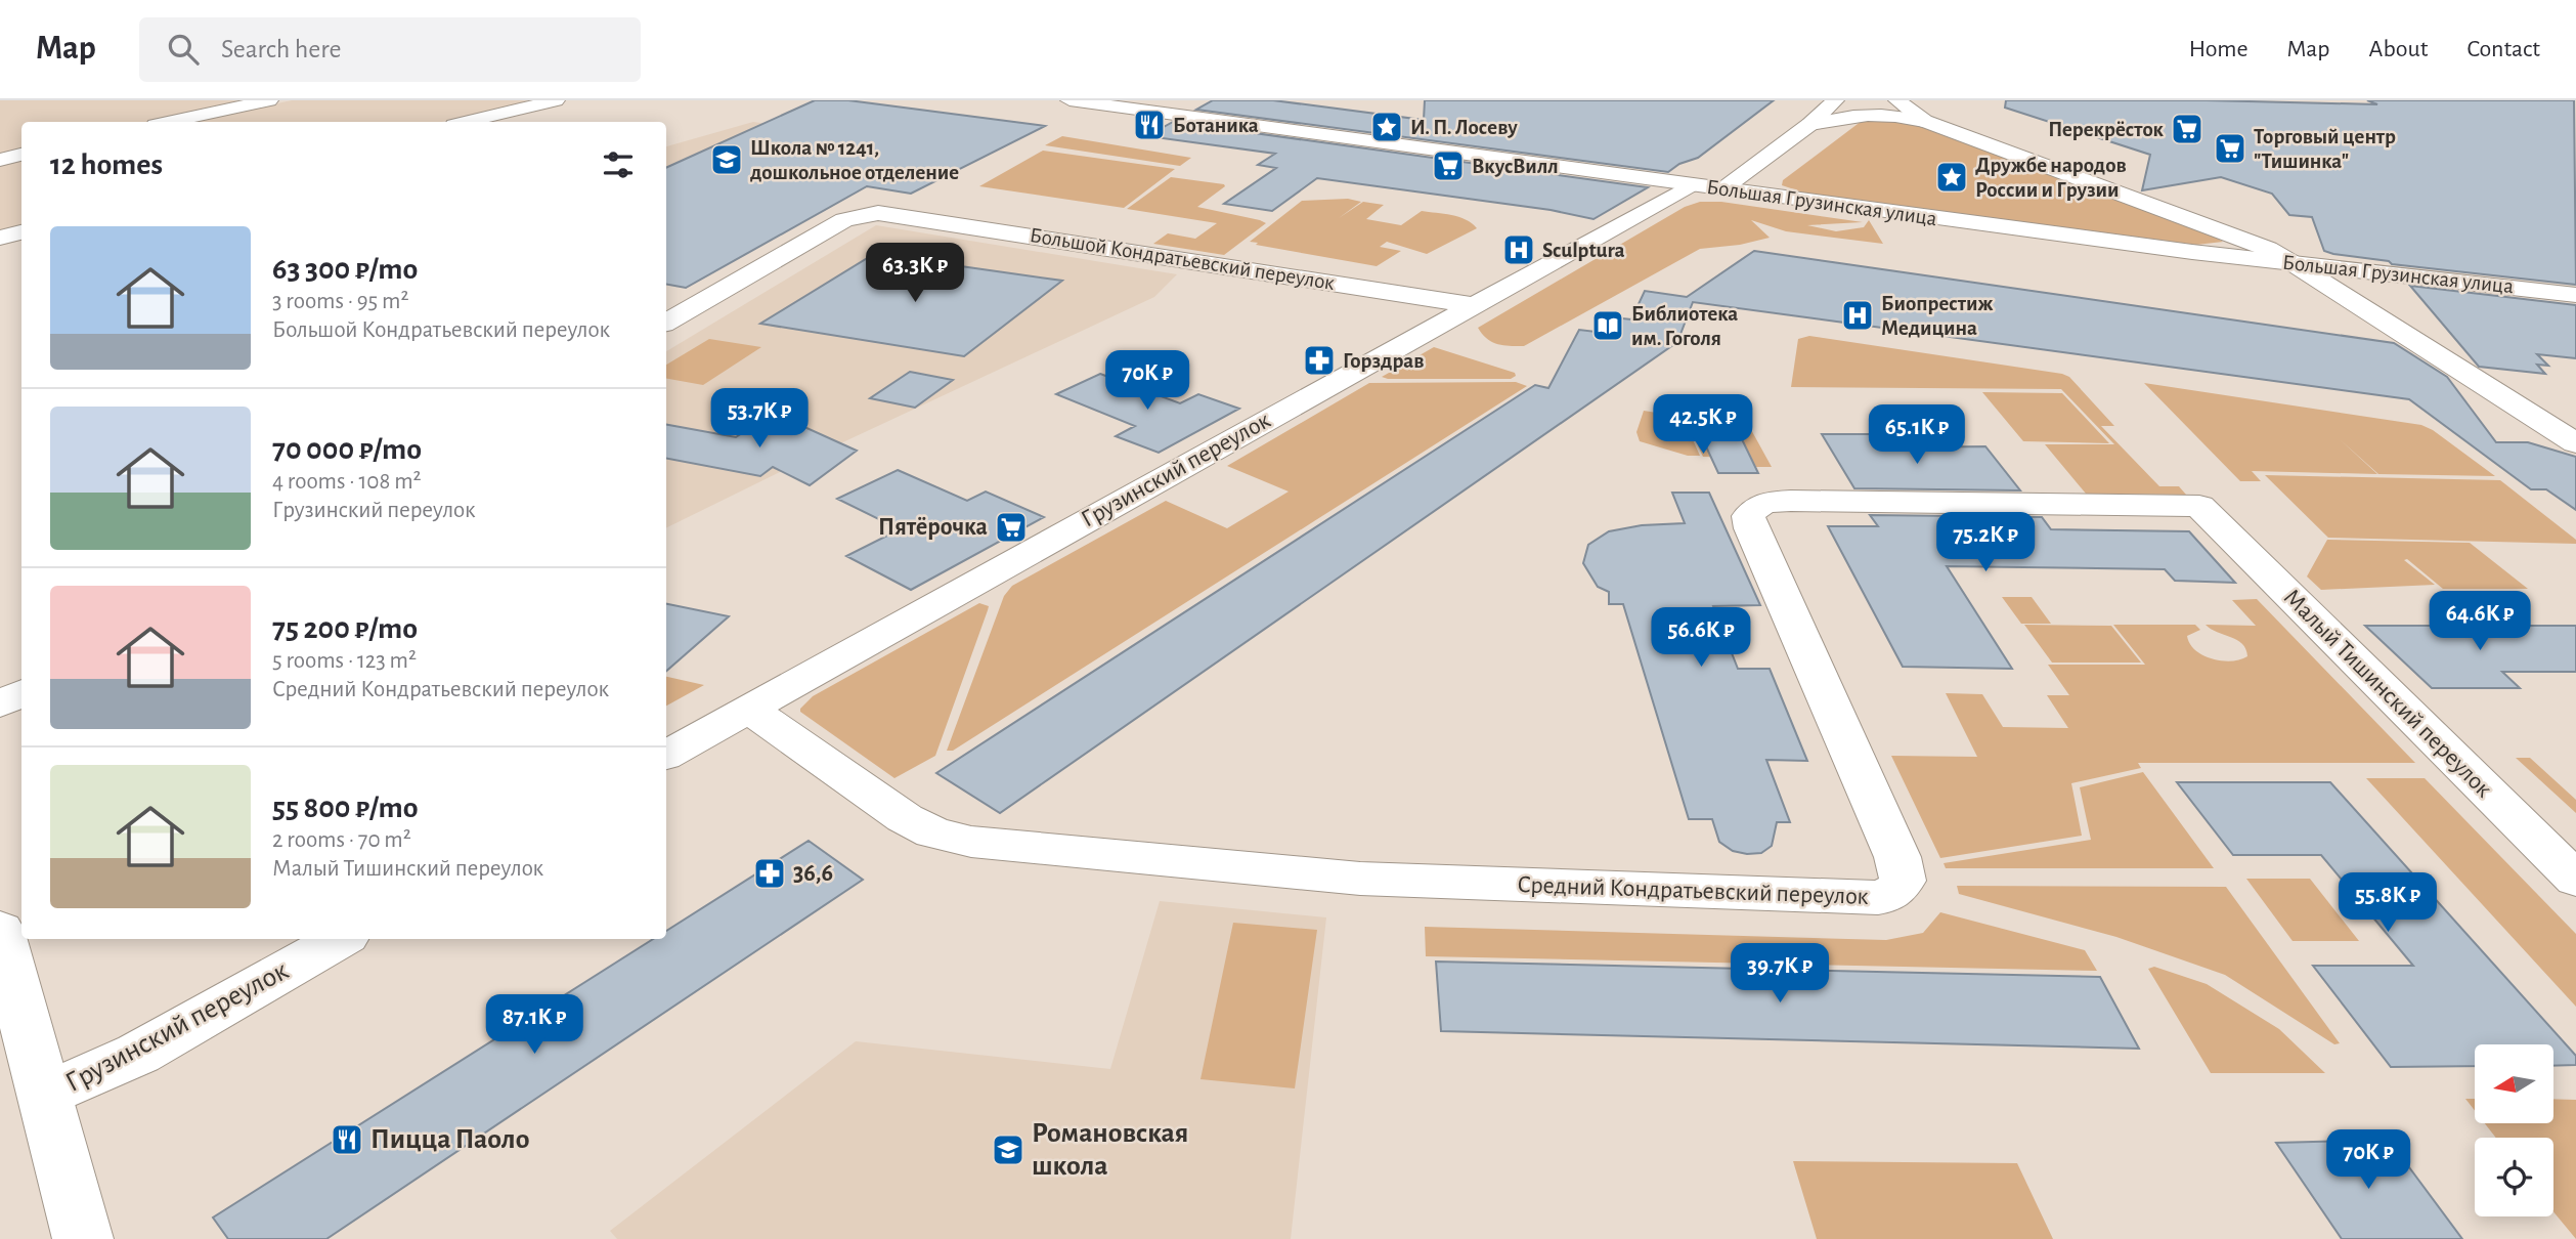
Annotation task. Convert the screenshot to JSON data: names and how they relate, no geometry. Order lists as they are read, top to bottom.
{
  "streets": {
    "street": [
      "Большая Грузинская улица",
      "Большой Кондратьевский переулок",
      "Грузинский переулок",
      "Малый Тишинский переулок",
      "Средний Кондратьевский переулок"
    ]
  },
  "crossings": [
    ["Большая Грузинская улица", "Грузинский переулок"],
    ["Большой Кондратьевский переулок", "Грузинский переулок"],
    ["Грузинский переулок", "Средний Кондратьевский переулок"],
    ["Малый Тишинский переулок", "Средний Кондратьевский переулок"]
  ],
  "places": {
    "restaurant": ["Ботаника", "Пицца Паоло"],
    "place": ["И. П. Лосеву", "Дружбе народов России и Грузии"],
    "supermarket": [
      "Перекрёсток",
      "Торговый центр \"Тишинка\"",
      "ВкусВилл",
      "Пятёрочка"
    ],
    "school or university": ["Школа № 1241, дошкольное отделение", "Романовская школа"],
    "hospital": ["Sculptura", "Биопрестиж Медицина"],
    "library": ["Библиотека им. Гоголя"],
    "pharmacy": ["Горздрав", "36,6"]
  },
  "north": "left",
  "page": {
    "header": "Map",
    "search": "Search here",
    "nav": [
      "Home",
      "Map",
      "About",
      "Contact"
    ],
    "heading": "12 homes",
    "list": [
      {
        "name": "63 300 ₽/mo",
        "note": "3 rooms · 95 m² · Большой Кондратьевский переулок"
      },
      {
        "name": "70 000 ₽/mo",
        "note": "4 rooms · 108 m² · Грузинский переулок"
      },
      {
        "name": "75 200 ₽/mo",
        "note": "5 rooms · 123 m² · Средний Кондратьевский переулок"
      },
      {
        "name": "55 800 ₽/mo",
        "note": "2 rooms · 70 m² · Малый Тишинский переулок"
      }
    ],
    "price": [
      "63.3K ₽",
      "70K ₽",
      "53.7K ₽",
      "42.5K ₽",
      "65.1K ₽",
      "75.2K ₽",
      "64.6K ₽",
      "56.6K ₽",
      "55.8K ₽",
      "39.7K ₽",
      "87.1K ₽",
      "70K ₽"
    ]
  }
}
